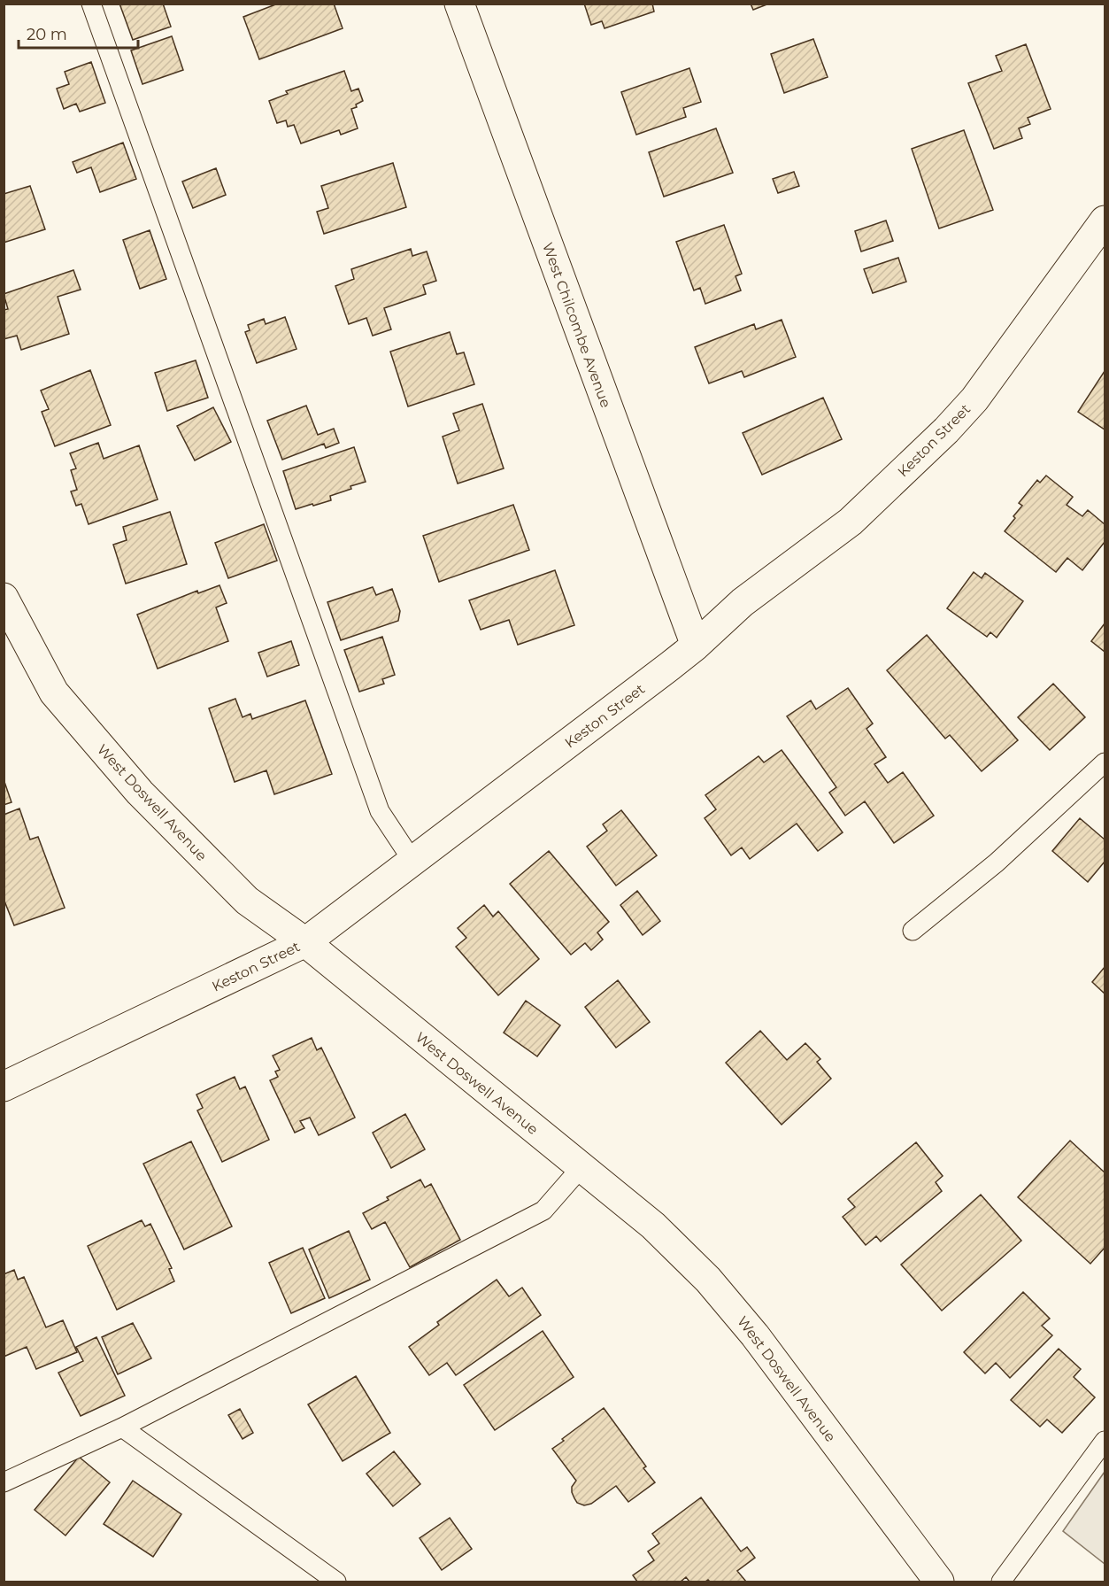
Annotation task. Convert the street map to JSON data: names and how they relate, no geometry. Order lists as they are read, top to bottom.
{
  "streets": {
    "street": ["West Chilcombe Avenue", "Keston Street", "West Doswell Avenue"]
  },
  "crossings": [
    ["West Chilcombe Avenue", "Keston Street"],
    ["Keston Street", "West Doswell Avenue"]
  ],
  "scale_bar": "20 m"
}
